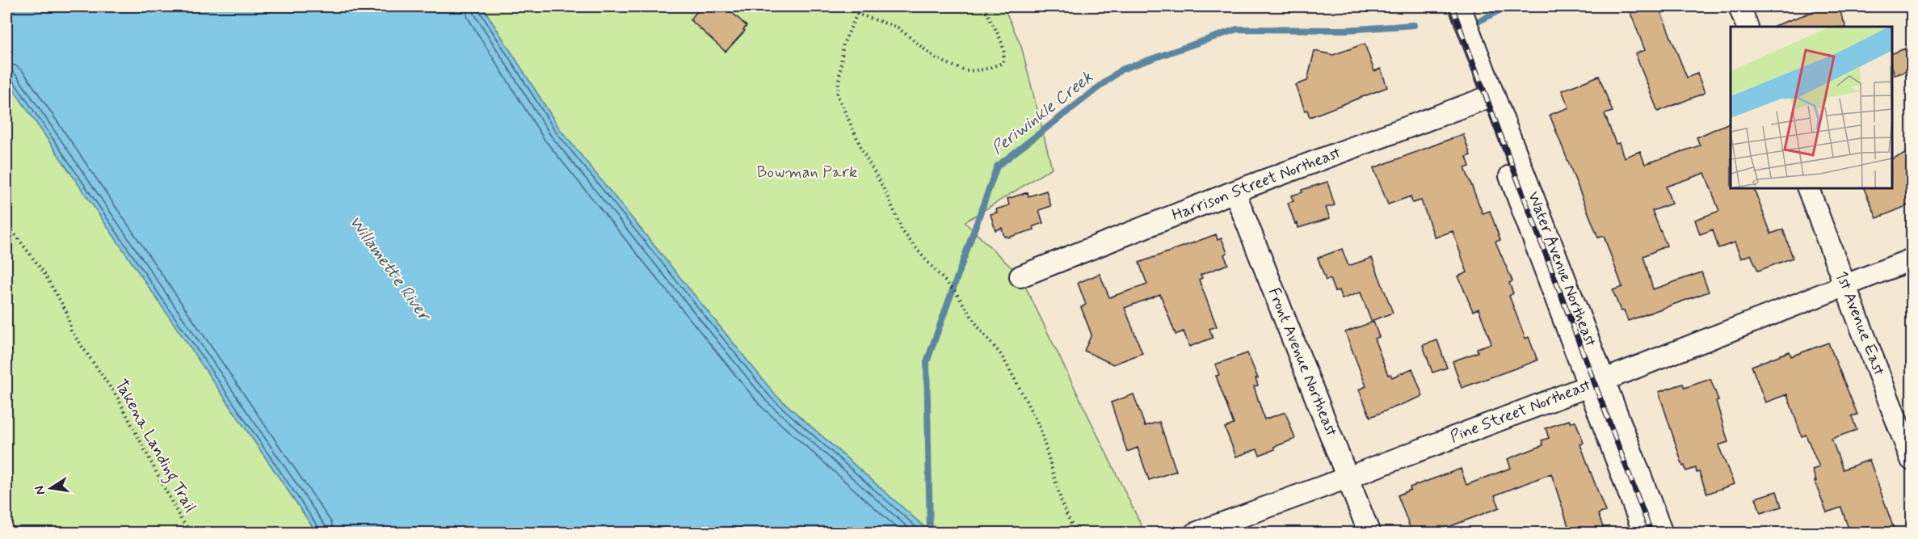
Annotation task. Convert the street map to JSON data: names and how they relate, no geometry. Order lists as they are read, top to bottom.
{
  "streets": {
    "street": [
      "Harrison Street Northeast",
      "Water Avenue Northeast",
      "1st Avenue East",
      "Front Avenue Northeast",
      "Pine Street Northeast"
    ],
    "path": ["Takena Landing Trail"]
  },
  "crossings": [
    ["Harrison Street Northeast", "Water Avenue Northeast"],
    ["Harrison Street Northeast", "Front Avenue Northeast"],
    ["Water Avenue Northeast", "Pine Street Northeast"],
    ["1st Avenue East", "Pine Street Northeast"],
    ["Front Avenue Northeast", "Pine Street Northeast"]
  ],
  "water": ["Periwinkle Creek", "Willamette River"],
  "parks": ["Bowman Park"],
  "north": "left"
}
